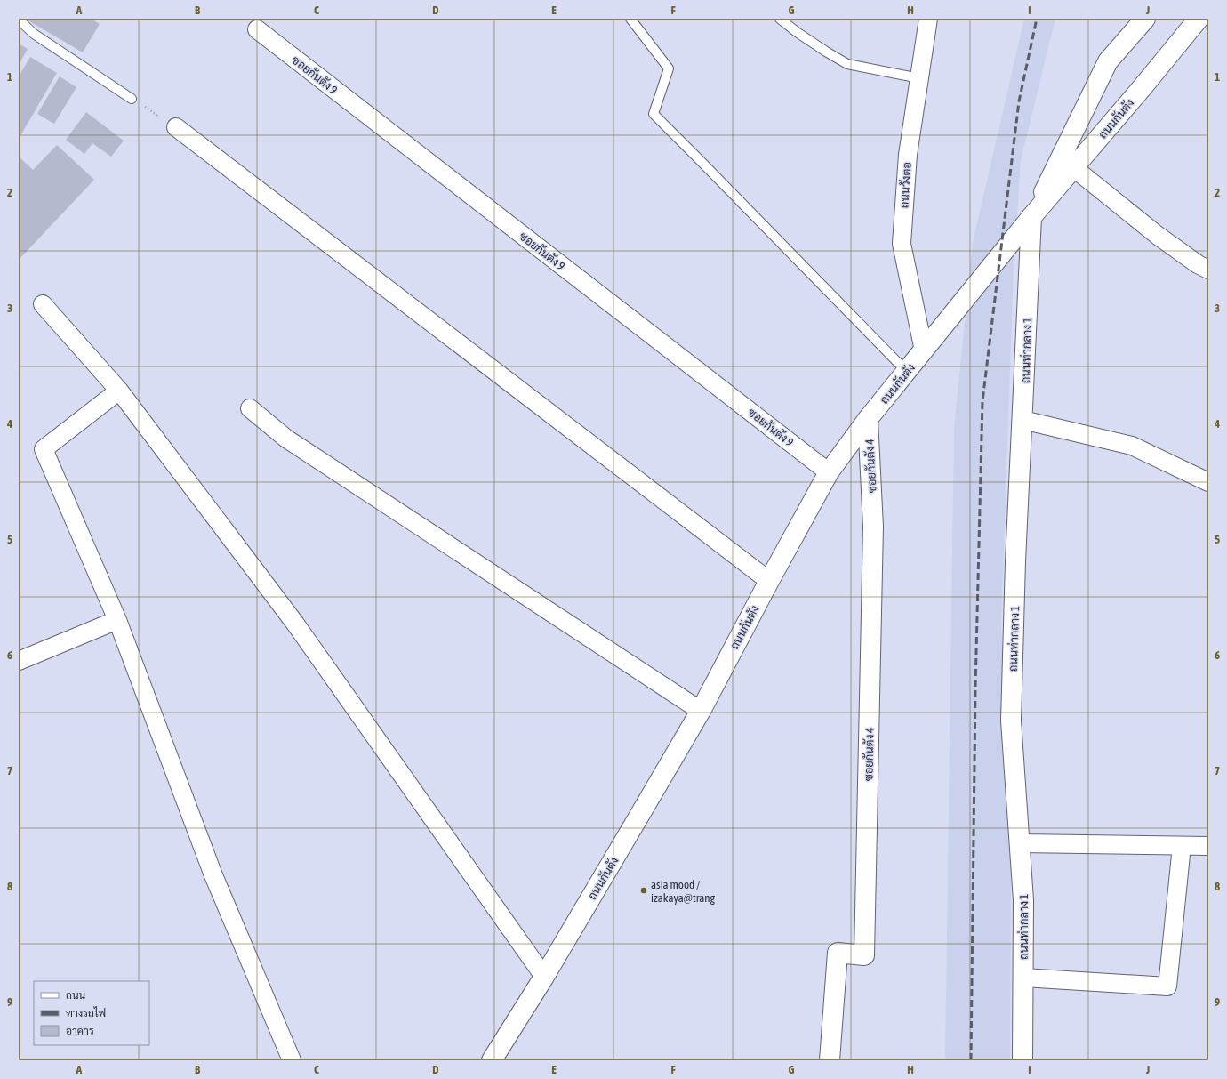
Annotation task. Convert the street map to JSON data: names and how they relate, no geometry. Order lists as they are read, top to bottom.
{
  "streets": {
    "street": [
      "ซอยกันตัง 9",
      "ถนนกันตัง",
      "ถนนวังตอ",
      "ถนนท่ากลาง 1",
      "ซอยกันตัง 4"
    ]
  },
  "crossings": [
    ["ซอยกันตัง 9", "ถนนกันตัง"],
    ["ถนนกันตัง", "ถนนวังตอ"],
    ["ถนนกันตัง", "ถนนท่ากลาง 1"],
    ["ถนนกันตัง", "ซอยกันตัง 4"]
  ],
  "places": ["asia mood / izakaya@trang"],
  "legend": ["ถนน", "ทางรถไฟ", "อาคาร"],
  "grid": {
    "columns": [
      "A",
      "B",
      "C",
      "D",
      "E",
      "F",
      "G",
      "H",
      "I",
      "J"
    ],
    "rows": [
      "1",
      "2",
      "3",
      "4",
      "5",
      "6",
      "7",
      "8",
      "9"
    ]
  }
}
